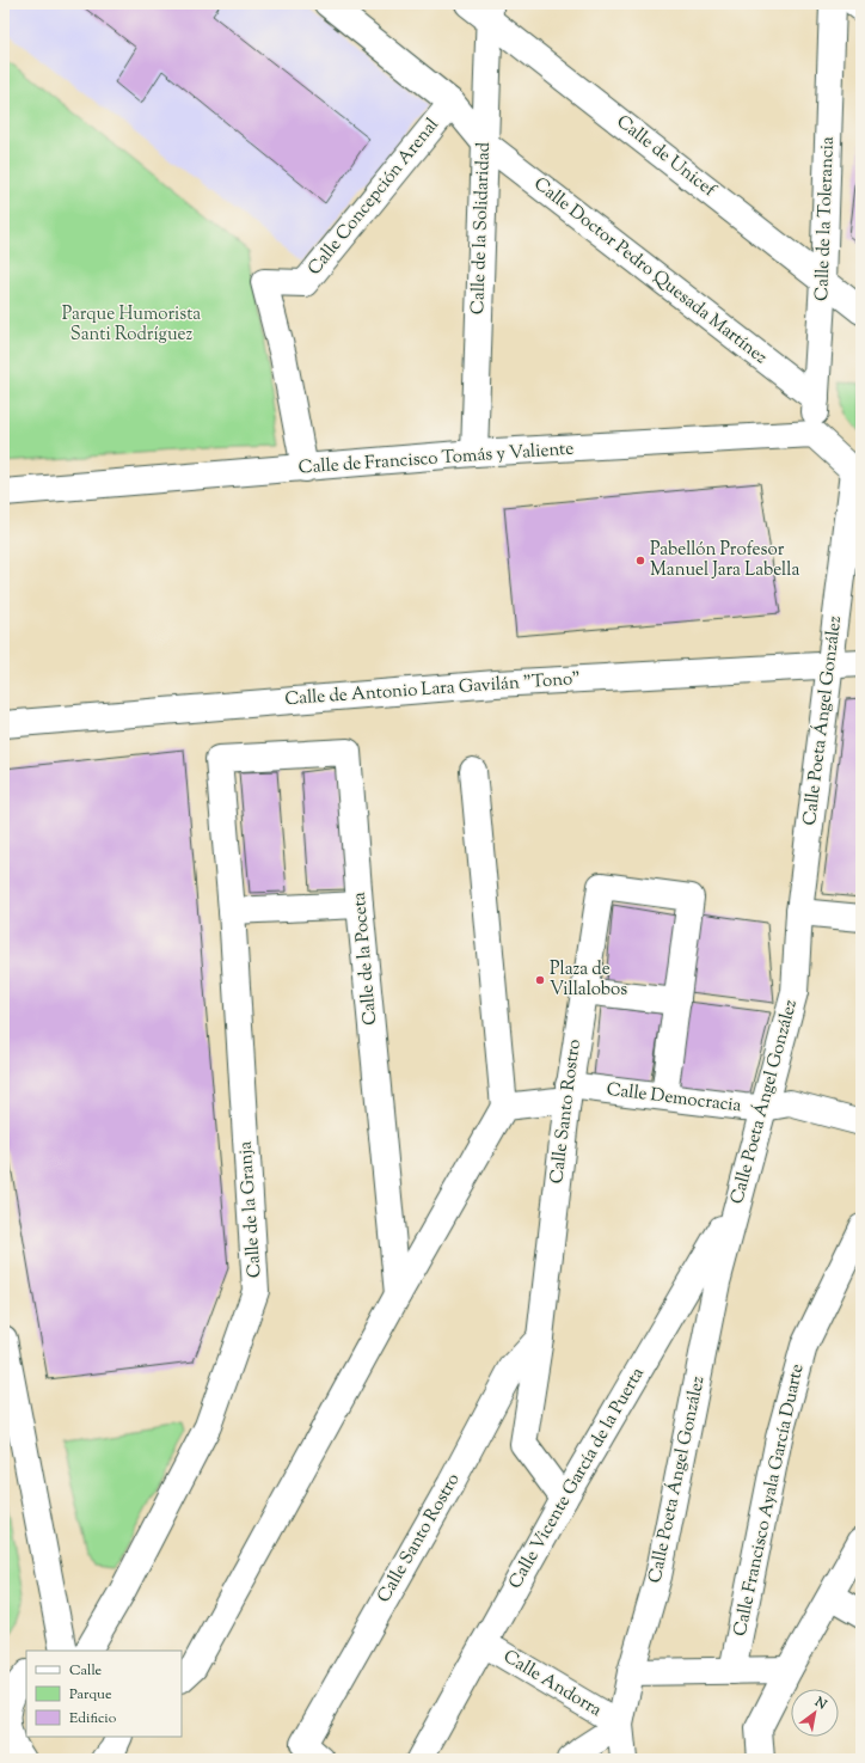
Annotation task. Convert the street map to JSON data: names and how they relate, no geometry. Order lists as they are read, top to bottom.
{
  "streets": {
    "street": [
      "Calle de Unicef",
      "Calle Concepción Arenal",
      "Calle de la Tolerancia",
      "Calle de la Solidaridad",
      "Calle Doctor Pedro Quesada Martínez",
      "Calle de Francisco Tomás y Valiente",
      "Calle de Antonio Lara Gavilán \"Tono\"",
      "Calle Poeta Ángel González",
      "Calle de la Poceta",
      "Calle Democracia",
      "Calle Santo Rostro",
      "Calle de la Granja",
      "Calle Vicente García de la Puerta",
      "Calle Francisco Ayala García Duarte",
      "Calle Andorra"
    ]
  },
  "crossings": [
    ["Calle de Unicef", "Calle de la Tolerancia"],
    ["Calle de Unicef", "Calle de la Solidaridad"],
    ["Calle Concepción Arenal", "Calle Doctor Pedro Quesada Martínez"],
    ["Calle Concepción Arenal", "Calle de Francisco Tomás y Valiente"],
    ["Calle de la Tolerancia", "Calle Doctor Pedro Quesada Martínez"],
    ["Calle de la Tolerancia", "Calle de Francisco Tomás y Valiente"],
    ["Calle de la Solidaridad", "Calle Doctor Pedro Quesada Martínez"],
    ["Calle de la Solidaridad", "Calle de Francisco Tomás y Valiente"],
    ["Calle de Antonio Lara Gavilán \"Tono\"", "Calle Poeta Ángel González"],
    ["Calle Poeta Ángel González", "Calle Democracia"],
    ["Calle Poeta Ángel González", "Calle Vicente García de la Puerta"],
    ["Calle Poeta Ángel González", "Calle Andorra"],
    ["Calle de la Poceta", "Calle de la Granja"],
    ["Calle Democracia", "Calle Santo Rostro"],
    ["Calle Santo Rostro", "Calle Vicente García de la Puerta"],
    ["Calle Vicente García de la Puerta", "Calle Andorra"]
  ],
  "parks": ["Parque Humorista Santi Rodríguez"],
  "places": ["Pabellón Profesor Manuel Jara Labella", "Plaza de Villalobos"],
  "legend": ["Calle", "Parque", "Edificio"],
  "north": "top right"
}
